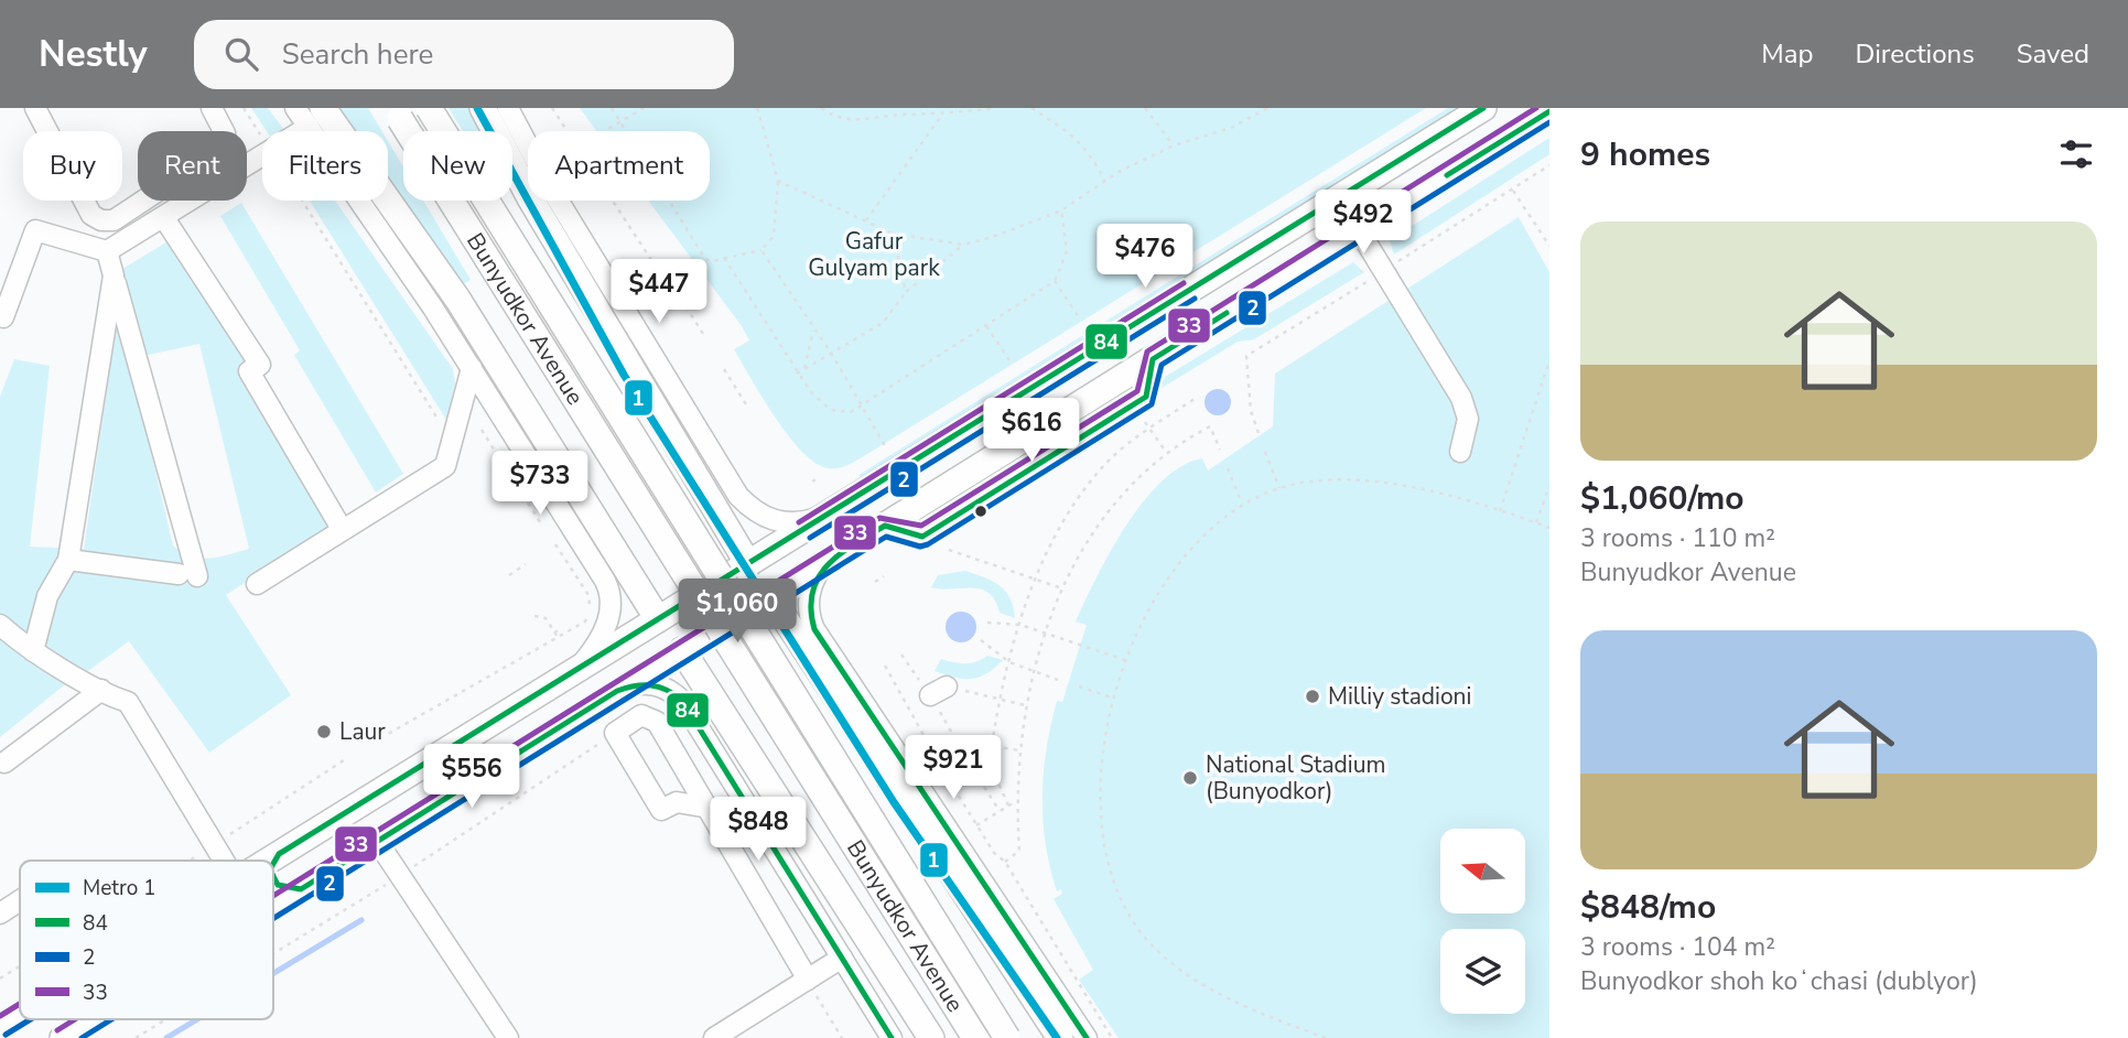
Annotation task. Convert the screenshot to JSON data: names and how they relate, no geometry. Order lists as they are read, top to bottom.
{
  "streets": {
    "main road": ["Bunyudkor Avenue"]
  },
  "parks": ["Gafur Gulyam park"],
  "places": ["Milliy stadioni", "Laur", "National Stadium (Bunyodkor)"],
  "lines": [
    "metro line 1",
    "transit line 84",
    "transit line 33",
    "transit line 2"
  ],
  "legend": [
    "Metro 1",
    "84",
    "2",
    "33"
  ],
  "north": "left",
  "page": {
    "header": "Nestly",
    "search": "Search here",
    "nav": ["Map", "Directions", "Saved"],
    "heading": "9 homes",
    "chip": [
      "Buy",
      "Rent",
      "Filters",
      "New",
      "Apartment"
    ],
    "price": [
      "$492",
      "$476",
      "$447",
      "$616",
      "$733",
      "$1,060",
      "$921",
      "$556",
      "$848"
    ],
    "list": [
      {
        "name": "$1,060/mo",
        "note": "3 rooms · 110 m² · Bunyudkor Avenue"
      },
      {
        "name": "$848/mo",
        "note": "3 rooms · 104 m² · Bunyodkor shoh koʻchasi (dublyor)"
      }
    ]
  }
}
